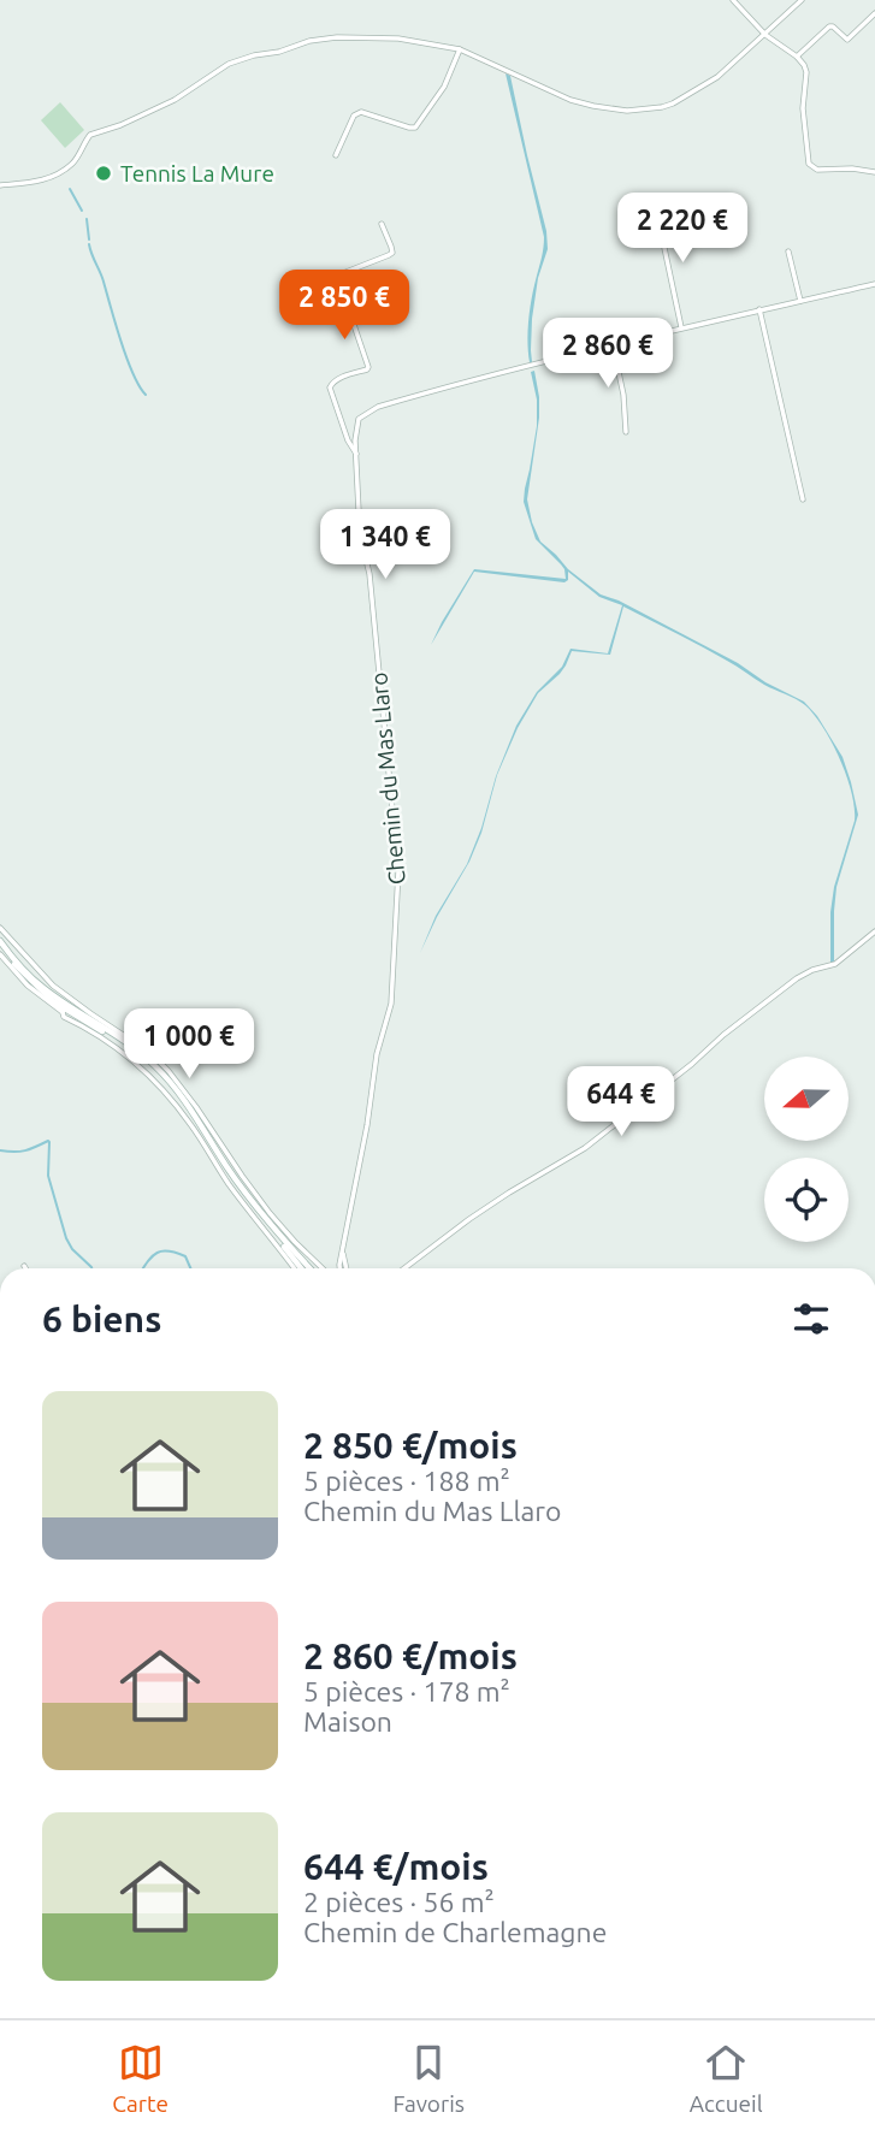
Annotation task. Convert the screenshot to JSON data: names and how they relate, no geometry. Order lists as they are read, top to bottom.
{
  "streets": {
    "street": ["Chemin du Mas Llaro"]
  },
  "places": ["Tennis La Mure"],
  "north": "left",
  "page": {
    "price": [
      "2 220 €",
      "2 850 €",
      "2 860 €",
      "1 340 €",
      "1 000 €",
      "644 €"
    ],
    "heading": "6 biens",
    "list": [
      {
        "name": "2 850 €/mois",
        "note": "5 pièces · 188 m² · Chemin du Mas Llaro"
      },
      {
        "name": "2 860 €/mois",
        "note": "5 pièces · 178 m² · Maison"
      },
      {
        "name": "644 €/mois",
        "note": "2 pièces · 56 m² · Chemin de Charlemagne"
      }
    ],
    "tabs": ["Carte", "Favoris", "Accueil"]
  }
}
